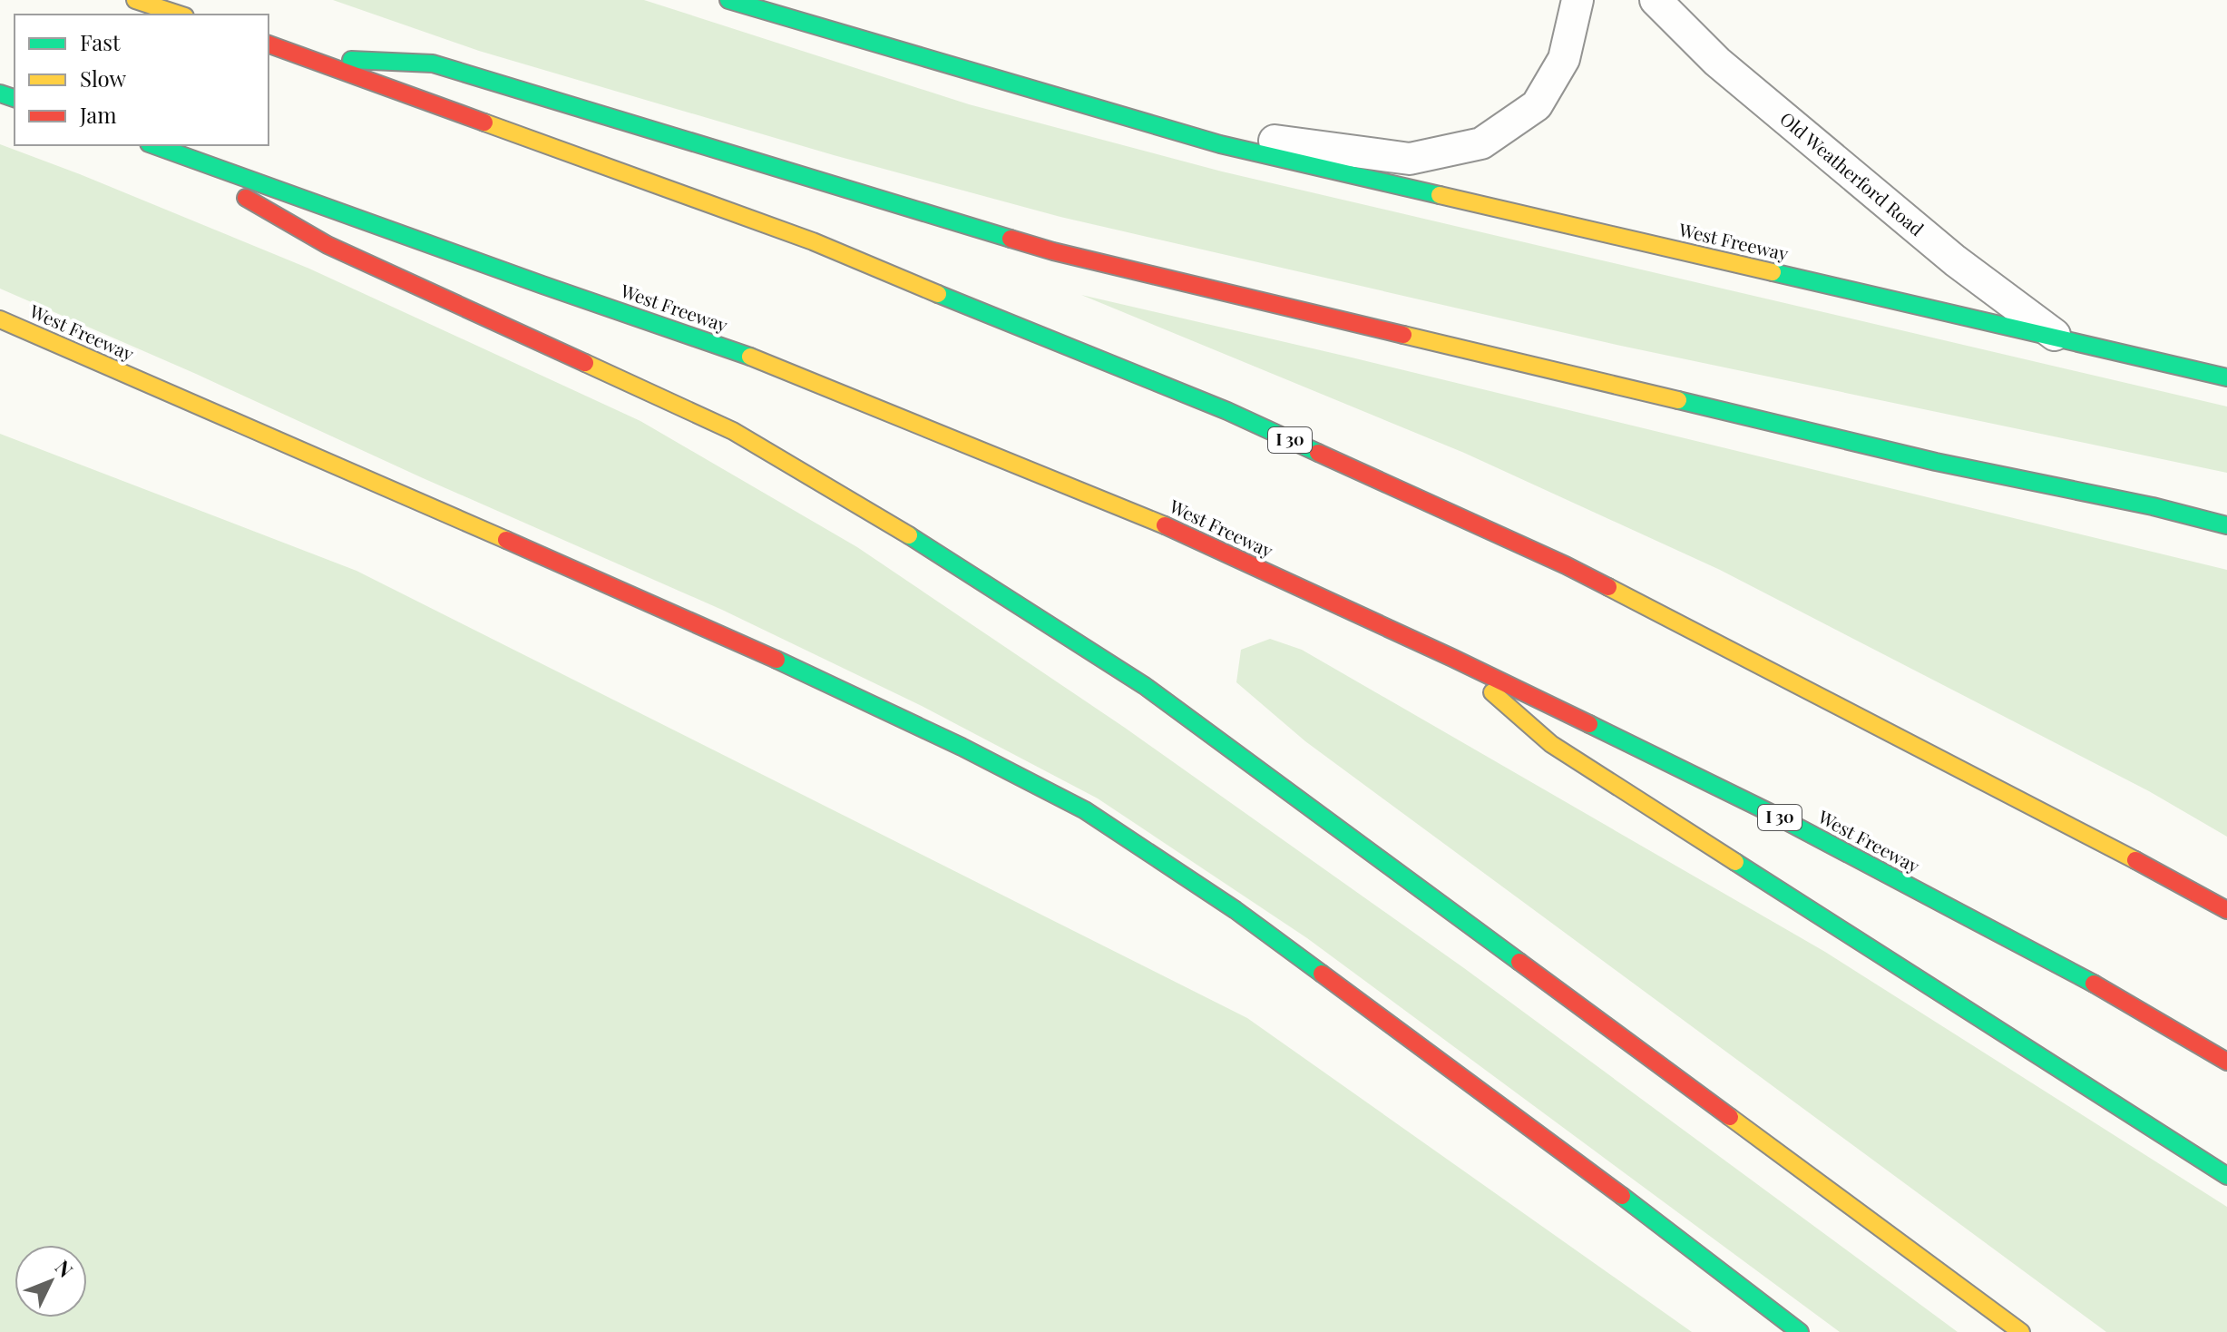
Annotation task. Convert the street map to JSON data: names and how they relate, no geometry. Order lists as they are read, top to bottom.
{
  "streets": {
    "main road": ["West Freeway", "I 30"],
    "street": ["Old Weatherford Road"]
  },
  "crossings": [
    ["Old Weatherford Road", "West Freeway"]
  ],
  "legend": ["Fast", "Slow", "Jam"],
  "north": "top right"
}
